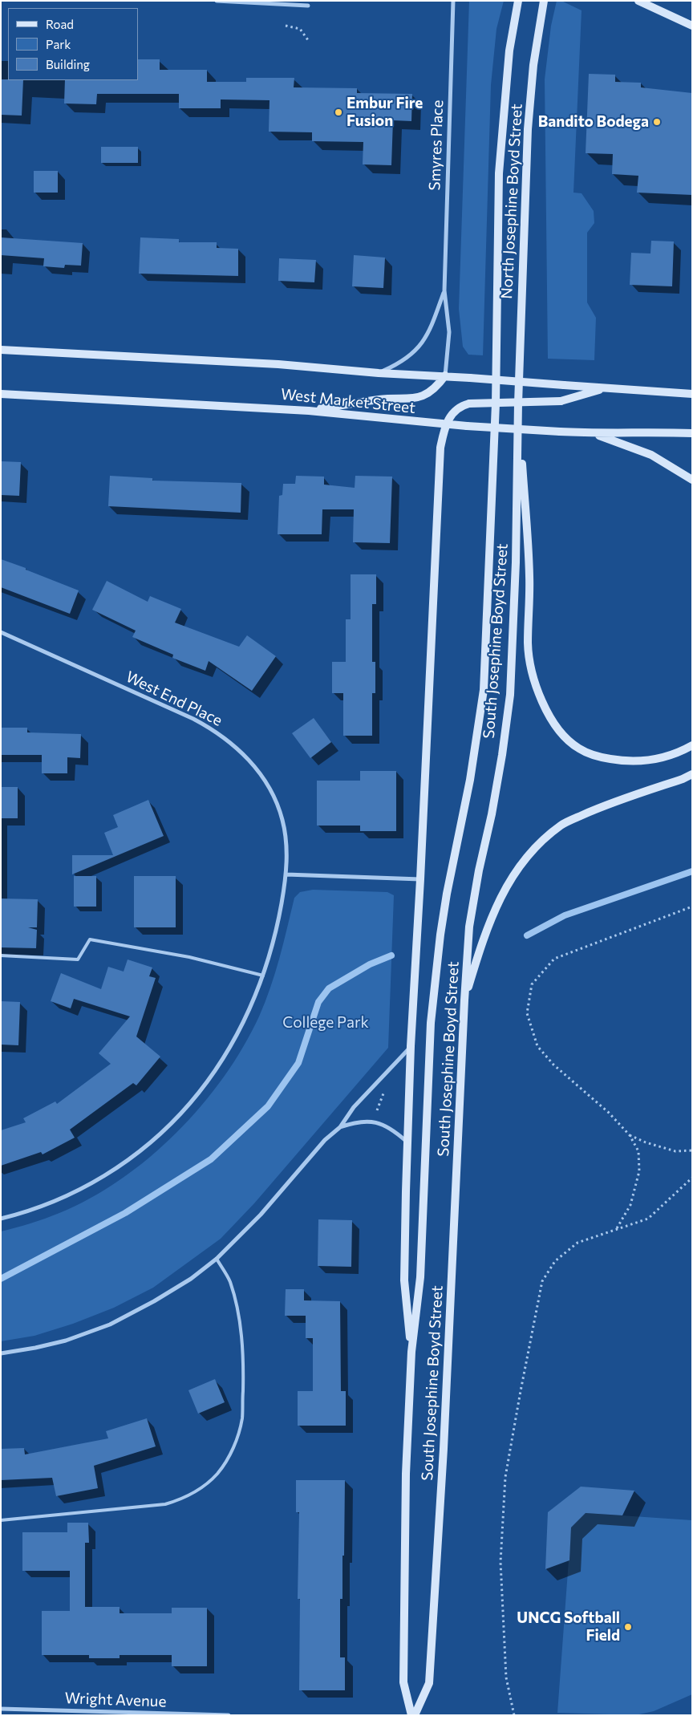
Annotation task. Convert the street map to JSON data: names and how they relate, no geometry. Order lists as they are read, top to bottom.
{
  "streets": {
    "main road": ["North Josephine Boyd Street", "West Market Street", "South Josephine Boyd Street"],
    "street": ["Smyres Place", "West End Place", "Wright Avenue"]
  },
  "crossings": [
    ["Smyres Place", "West Market Street"],
    ["North Josephine Boyd Street", "South Josephine Boyd Street"]
  ],
  "parks": ["College Park"],
  "places": ["Embur Fire Fusion", "Bandito Bodega", "UNCG Softball Field"],
  "legend": ["Road", "Park", "Building"]
}
